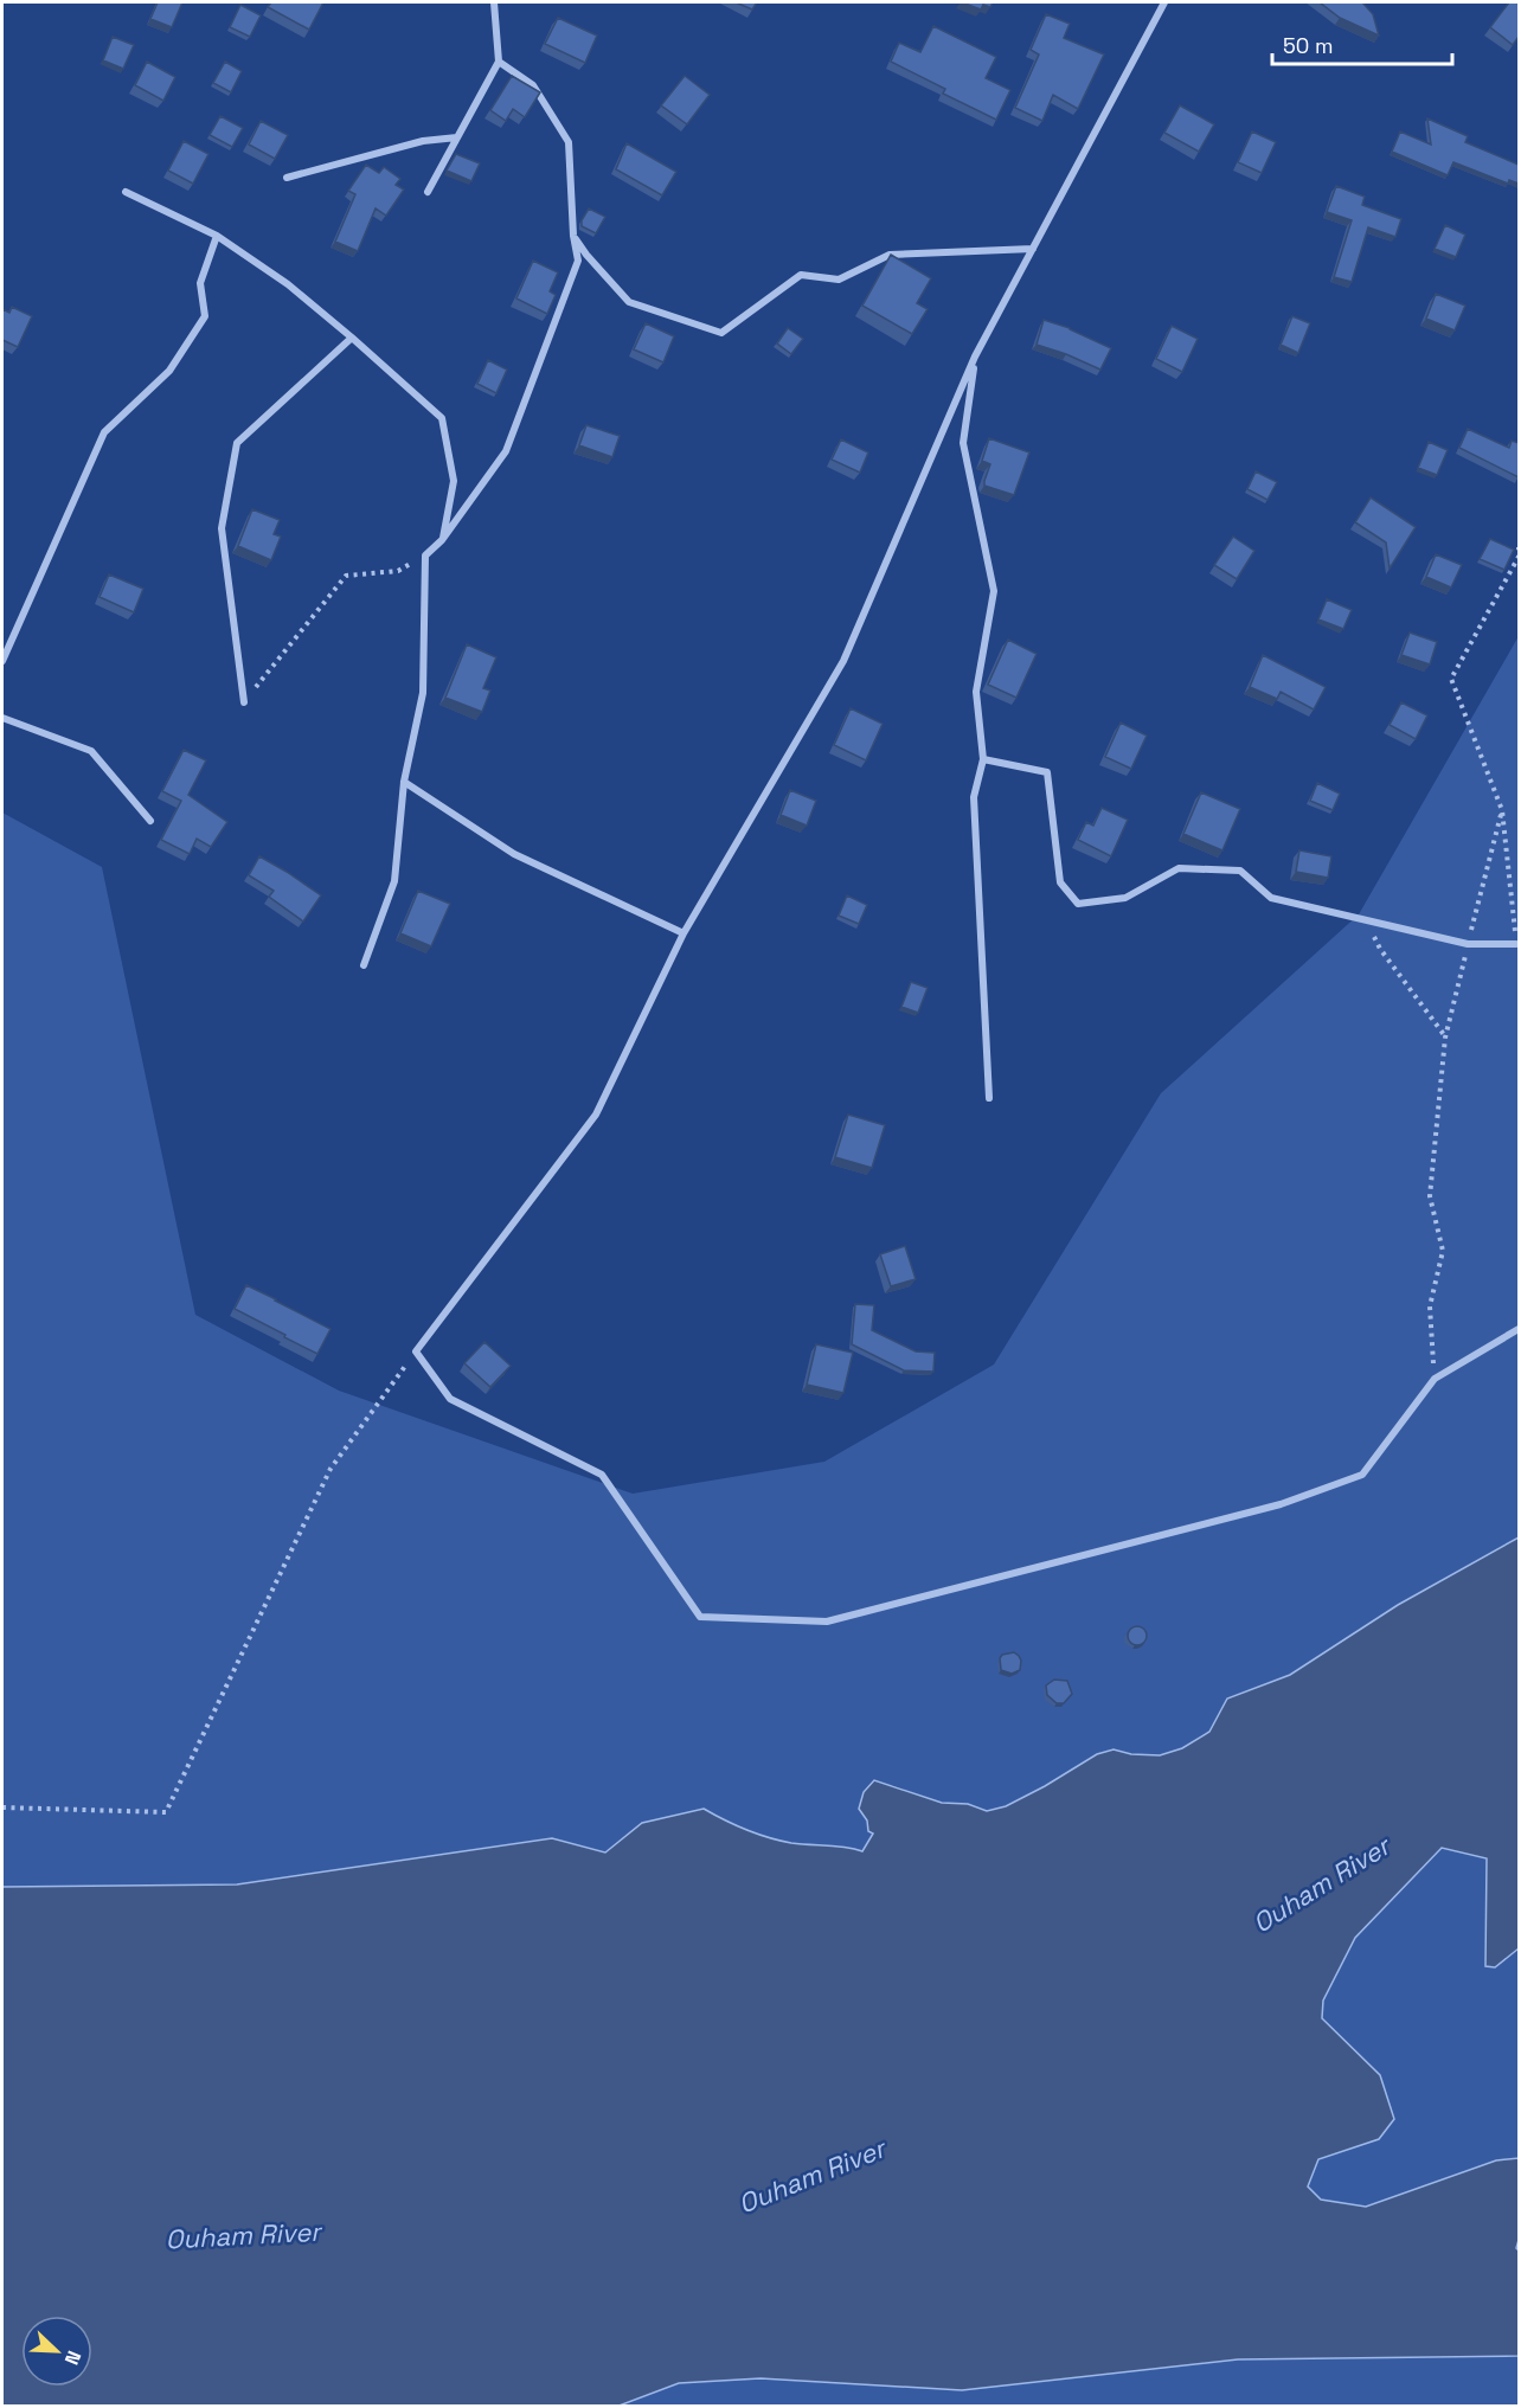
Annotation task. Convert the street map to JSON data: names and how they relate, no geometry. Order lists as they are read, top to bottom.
{
  "water": ["Ouham River"],
  "scale_bar": "50 m",
  "north": "bottom right"
}
